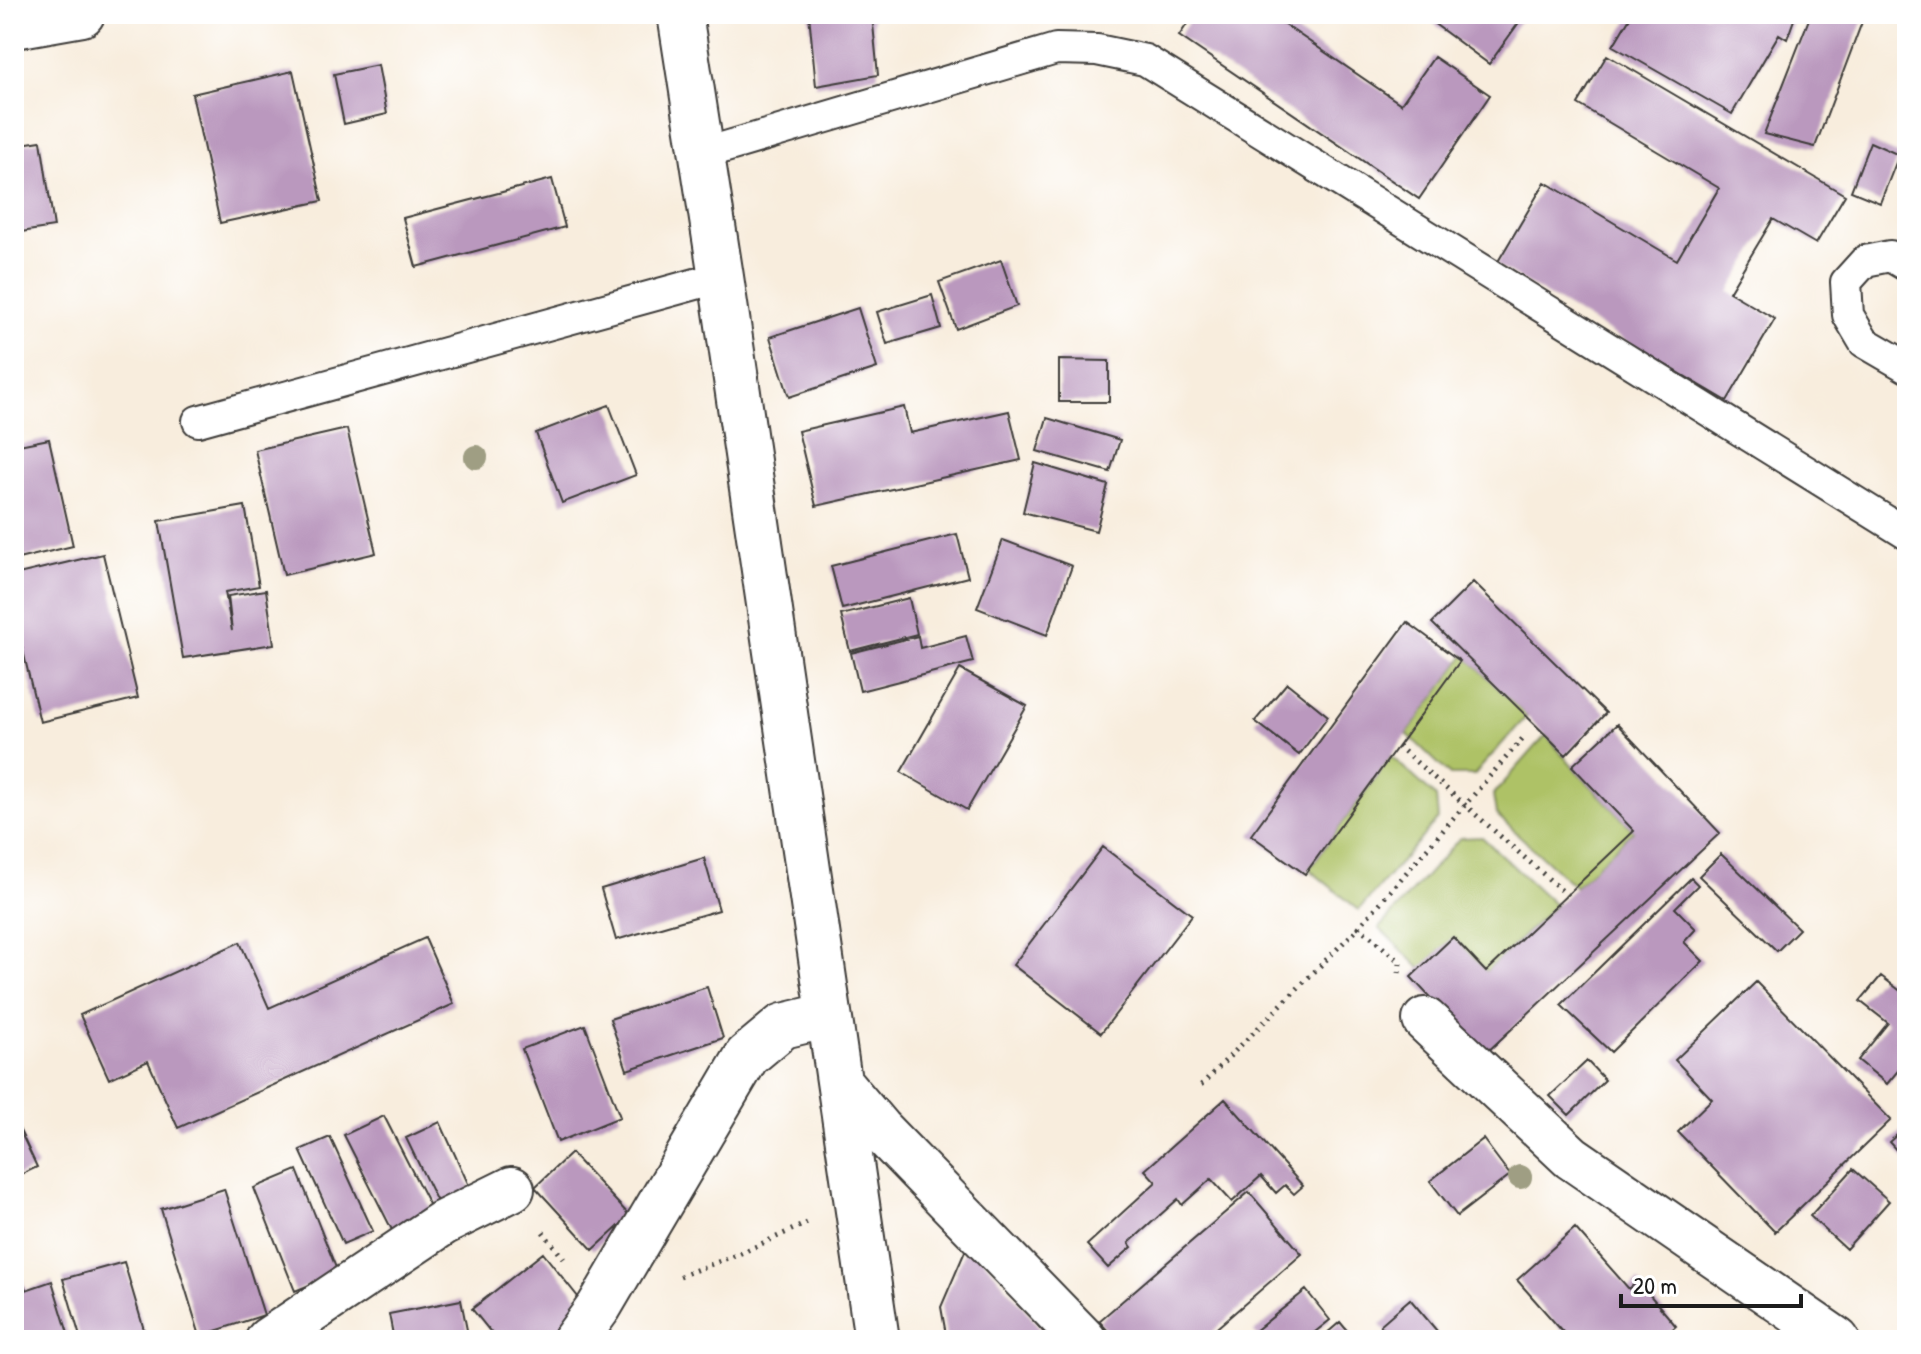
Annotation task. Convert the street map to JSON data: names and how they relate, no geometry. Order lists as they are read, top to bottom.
{
  "scale_bar": "20 m"
}
